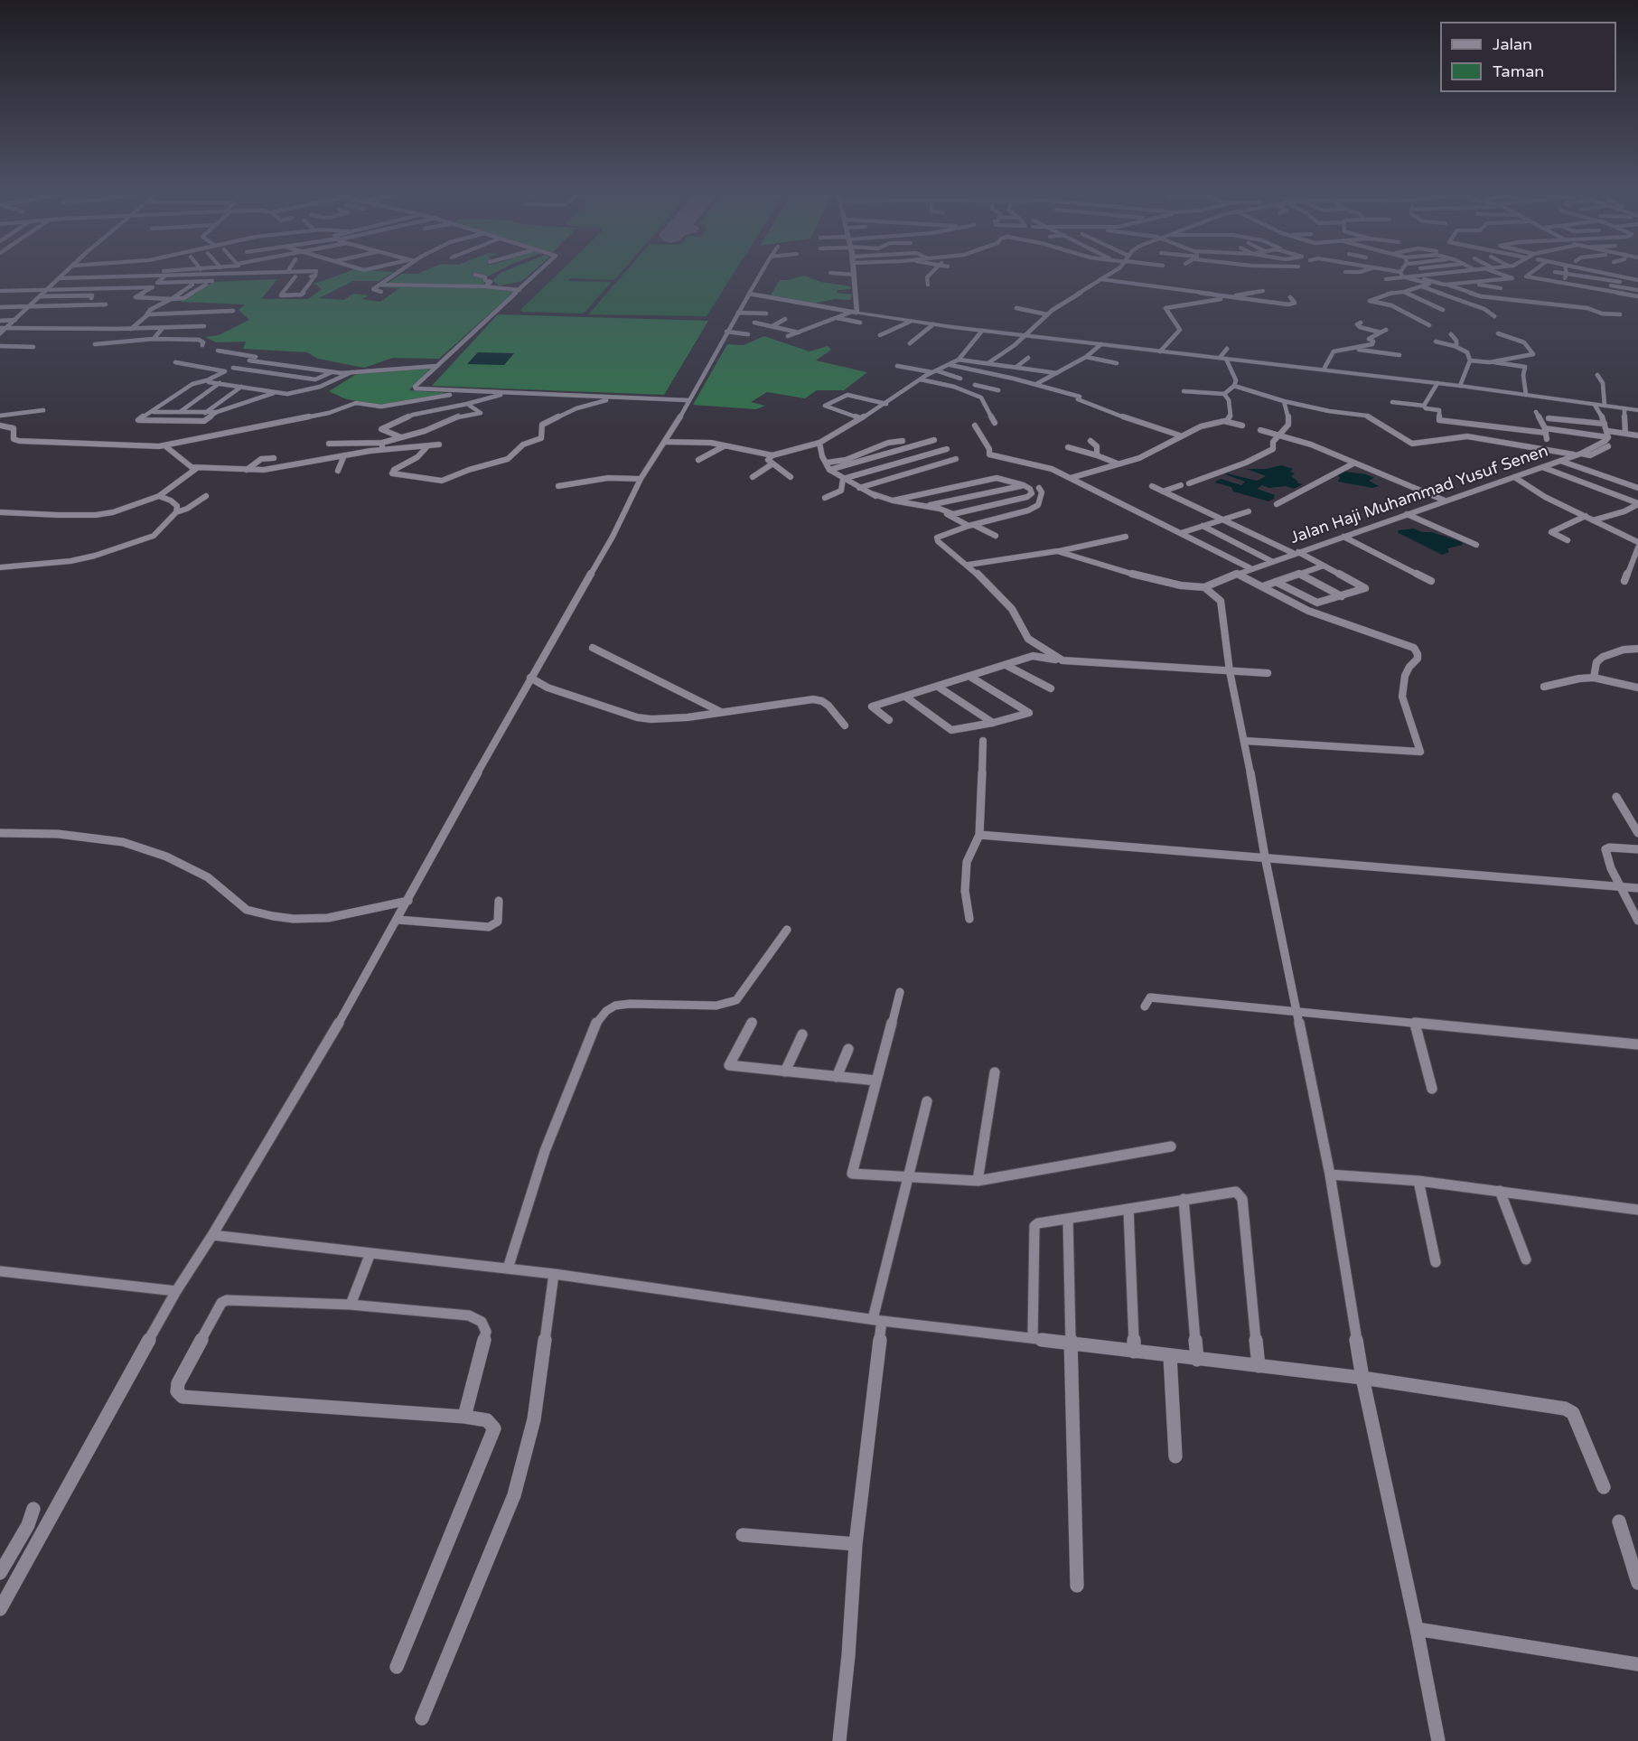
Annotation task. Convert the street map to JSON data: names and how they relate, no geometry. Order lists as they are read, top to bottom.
{
  "streets": {
    "street": ["Jalan Haji Muhammad Yusuf Senen"]
  },
  "legend": ["Jalan", "Taman"]
}
